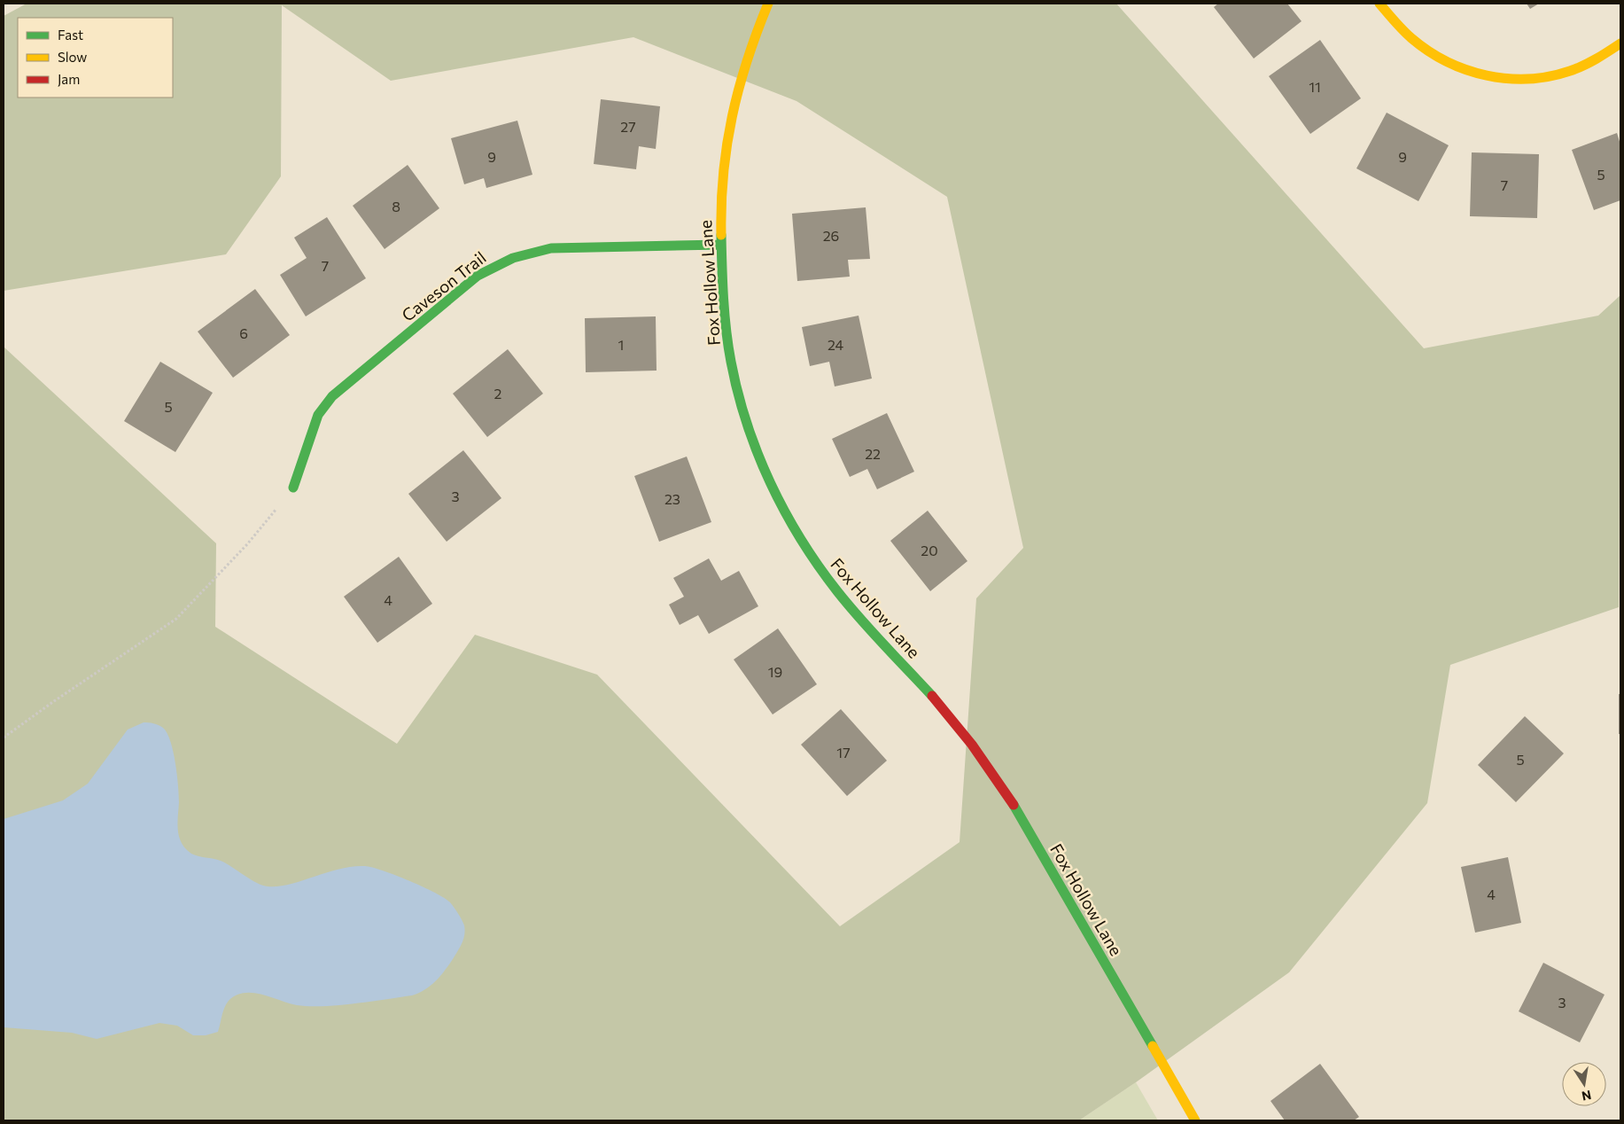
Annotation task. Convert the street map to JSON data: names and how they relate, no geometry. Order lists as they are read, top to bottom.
{
  "streets": {
    "street": ["Fox Hollow Lane", "Caveson Trail"]
  },
  "crossings": [
    ["Fox Hollow Lane", "Caveson Trail"]
  ],
  "house_numbers": [
    "11",
    "27",
    "9",
    "9",
    "5",
    "7",
    "8",
    "26",
    "7",
    "6",
    "1",
    "24",
    "2",
    "5",
    "22",
    "3",
    "23",
    "20",
    "4",
    "19",
    "17",
    "5",
    "4",
    "3"
  ],
  "legend": ["Fast", "Slow", "Jam"],
  "north": "bottom"
}
